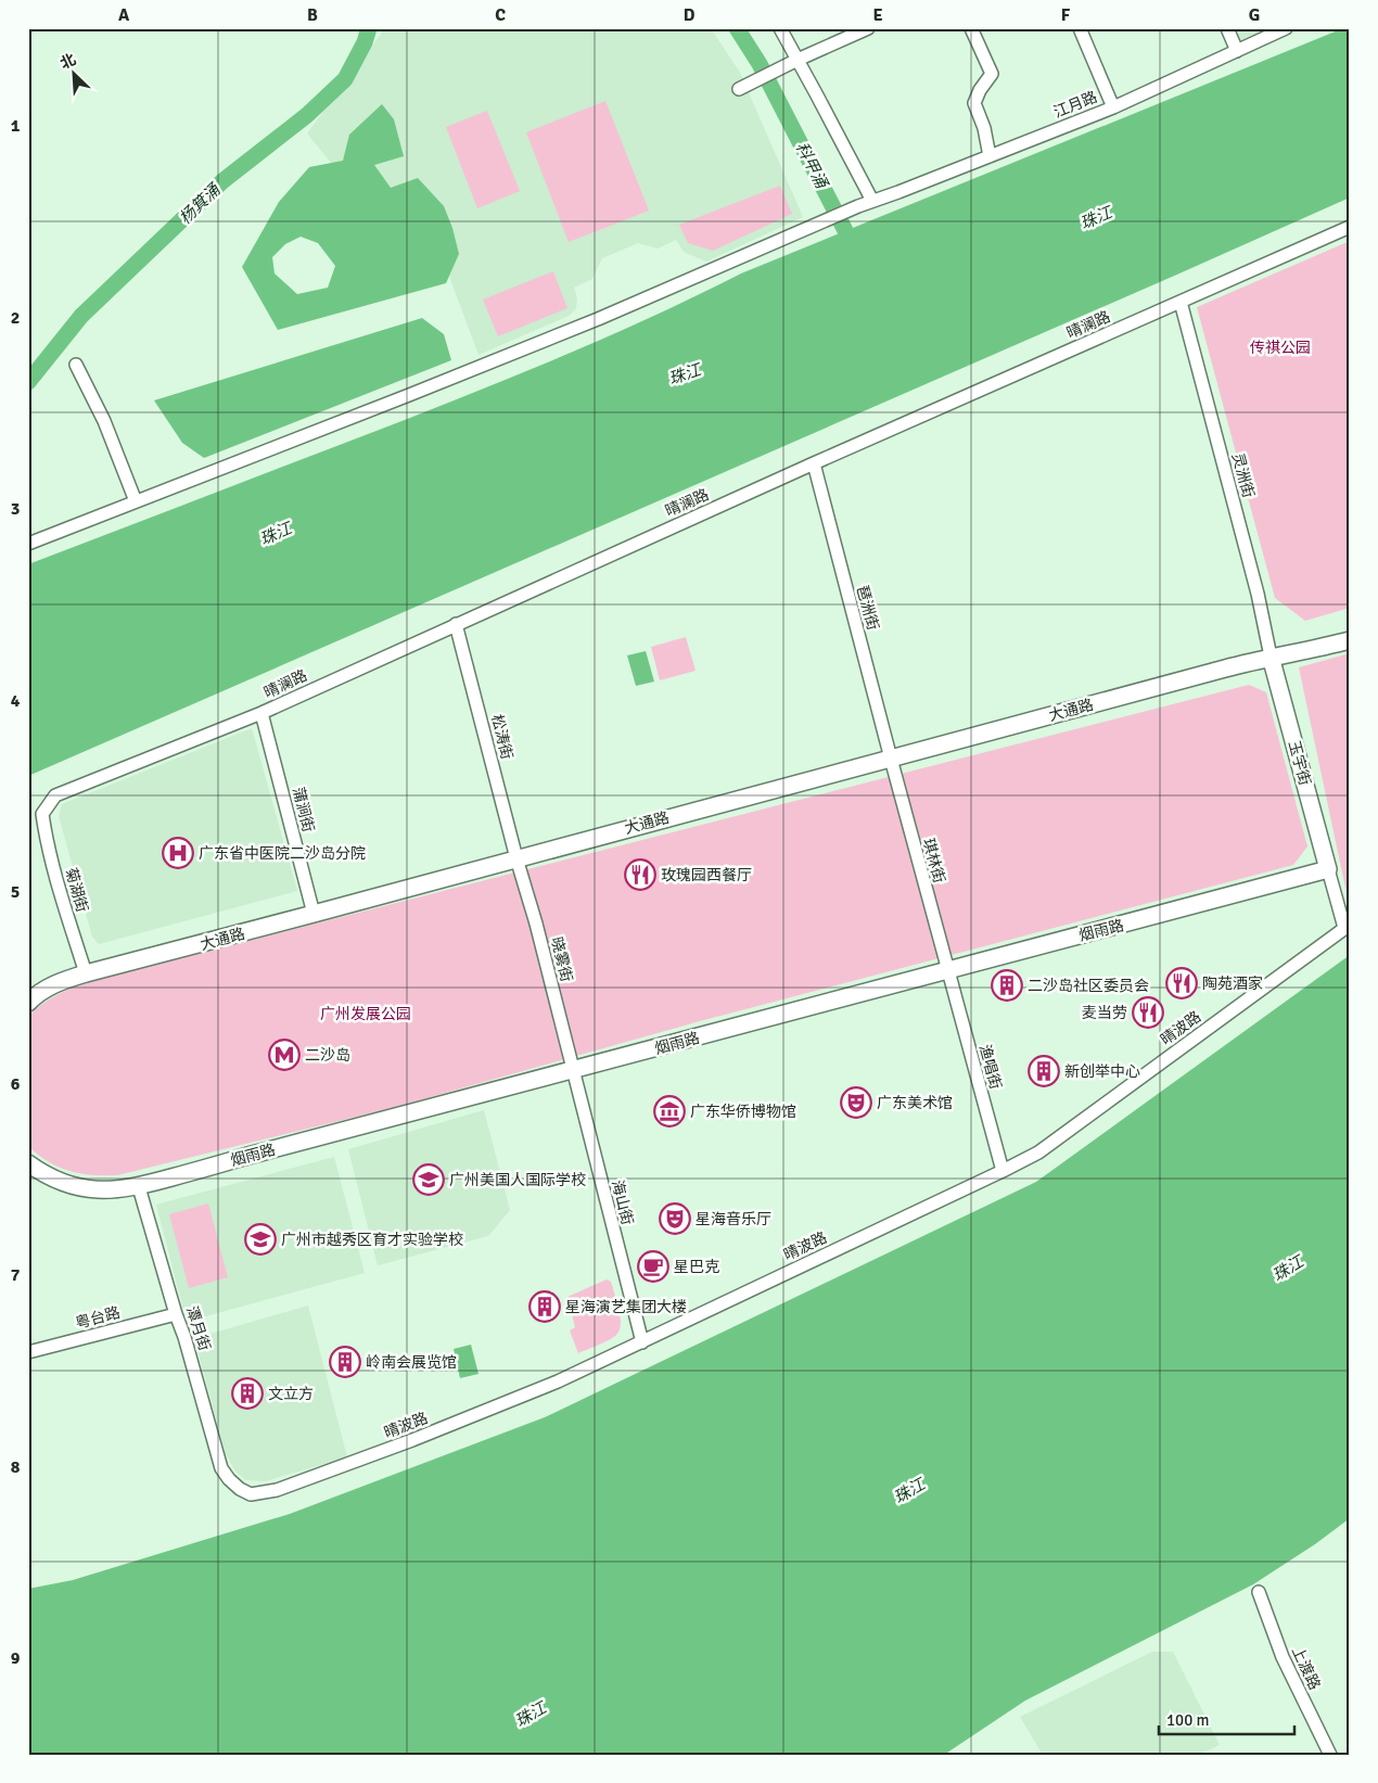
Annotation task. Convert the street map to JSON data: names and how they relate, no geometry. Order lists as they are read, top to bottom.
{
  "streets": {
    "main road": ["大通路", "玉宇街", "烟雨路"],
    "street": [
      "江月路",
      "晴澜路",
      "灵洲街",
      "琶洲街",
      "松涛街",
      "蒲涧街",
      "琪林街",
      "菊湖街",
      "晓雾街",
      "晴波路",
      "渔唱街",
      "海山街",
      "粤台路",
      "潭月街",
      "上渡路"
    ]
  },
  "crossings": [
    ["晴澜路", "灵洲街"],
    ["晴澜路", "琶洲街"],
    ["晴澜路", "松涛街"],
    ["晴澜路", "蒲涧街"],
    ["晴澜路", "菊湖街"],
    ["灵洲街", "大通路"],
    ["灵洲街", "玉宇街"],
    ["琶洲街", "大通路"],
    ["琶洲街", "琪林街"],
    ["大通路", "松涛街"],
    ["大通路", "玉宇街"],
    ["大通路", "蒲涧街"],
    ["大通路", "琪林街"],
    ["大通路", "菊湖街"],
    ["大通路", "晓雾街"],
    ["松涛街", "晓雾街"],
    ["玉宇街", "烟雨路"],
    ["琪林街", "烟雨路"],
    ["琪林街", "渔唱街"],
    ["烟雨路", "晓雾街"],
    ["烟雨路", "渔唱街"],
    ["烟雨路", "海山街"],
    ["烟雨路", "潭月街"],
    ["晓雾街", "海山街"],
    ["晴波路", "渔唱街"],
    ["晴波路", "海山街"],
    ["晴波路", "潭月街"],
    ["粤台路", "潭月街"]
  ],
  "water": ["科甲涌", "杨箕涌", "珠江"],
  "parks": ["传祺公园", "广州发展公园"],
  "places": {
    "hospital": ["广东省中医院二沙岛分院"],
    "restaurant": ["玫瑰园西餐厅", "陶苑酒家", "麦当劳"],
    "building": [
      "二沙岛社区委员会",
      "新创举中心",
      "星海演艺集团大楼",
      "岭南会展览馆",
      "文立方"
    ],
    "metro station": ["二沙岛"],
    "theatre": ["广东美术馆", "星海音乐厅"],
    "museum": ["广东华侨博物馆"],
    "school or university": ["广州美国人国际学校", "广州市越秀区育才实验学校"],
    "cafe": ["星巴克"]
  },
  "scale_bar": "100 m",
  "north": "top left",
  "grid": {
    "columns": [
      "A",
      "B",
      "C",
      "D",
      "E",
      "F",
      "G"
    ],
    "rows": [
      "1",
      "2",
      "3",
      "4",
      "5",
      "6",
      "7",
      "8",
      "9"
    ]
  }
}
